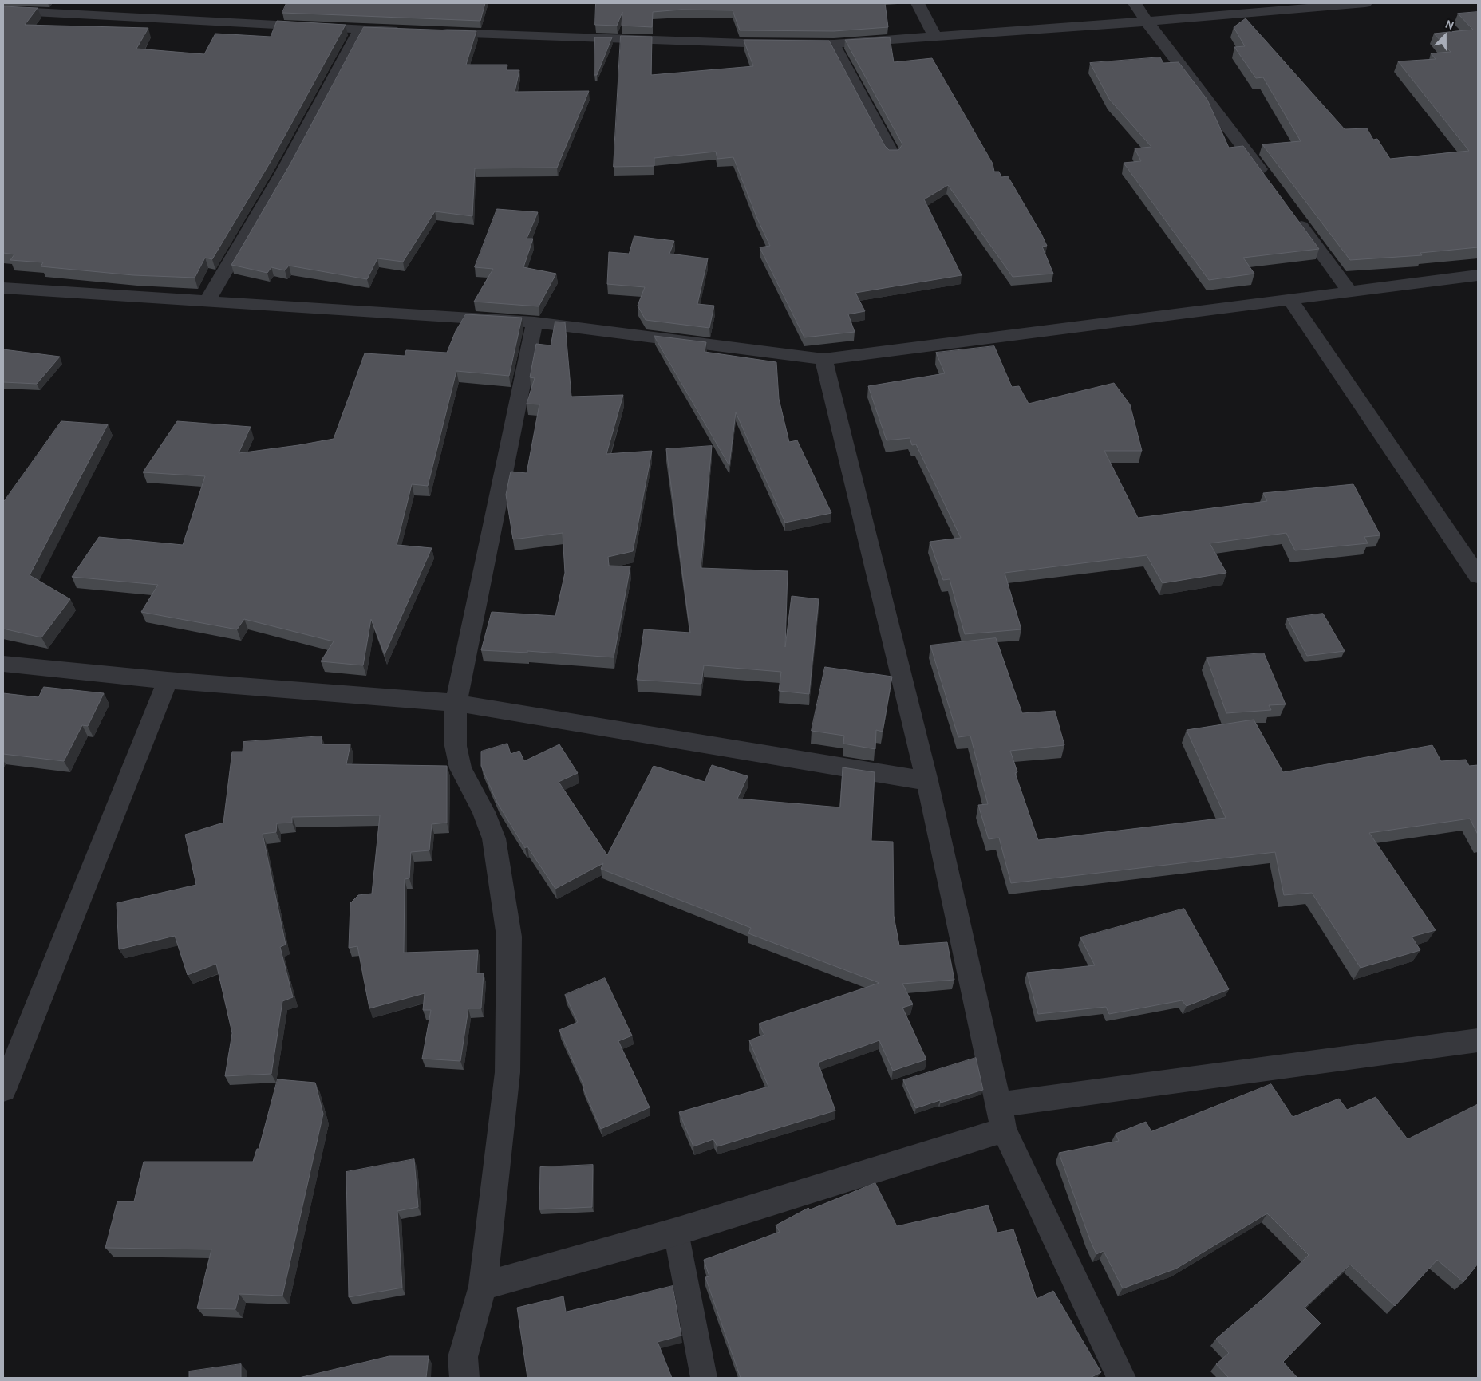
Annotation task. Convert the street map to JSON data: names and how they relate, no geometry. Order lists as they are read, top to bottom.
{
  "north": "top"
}
